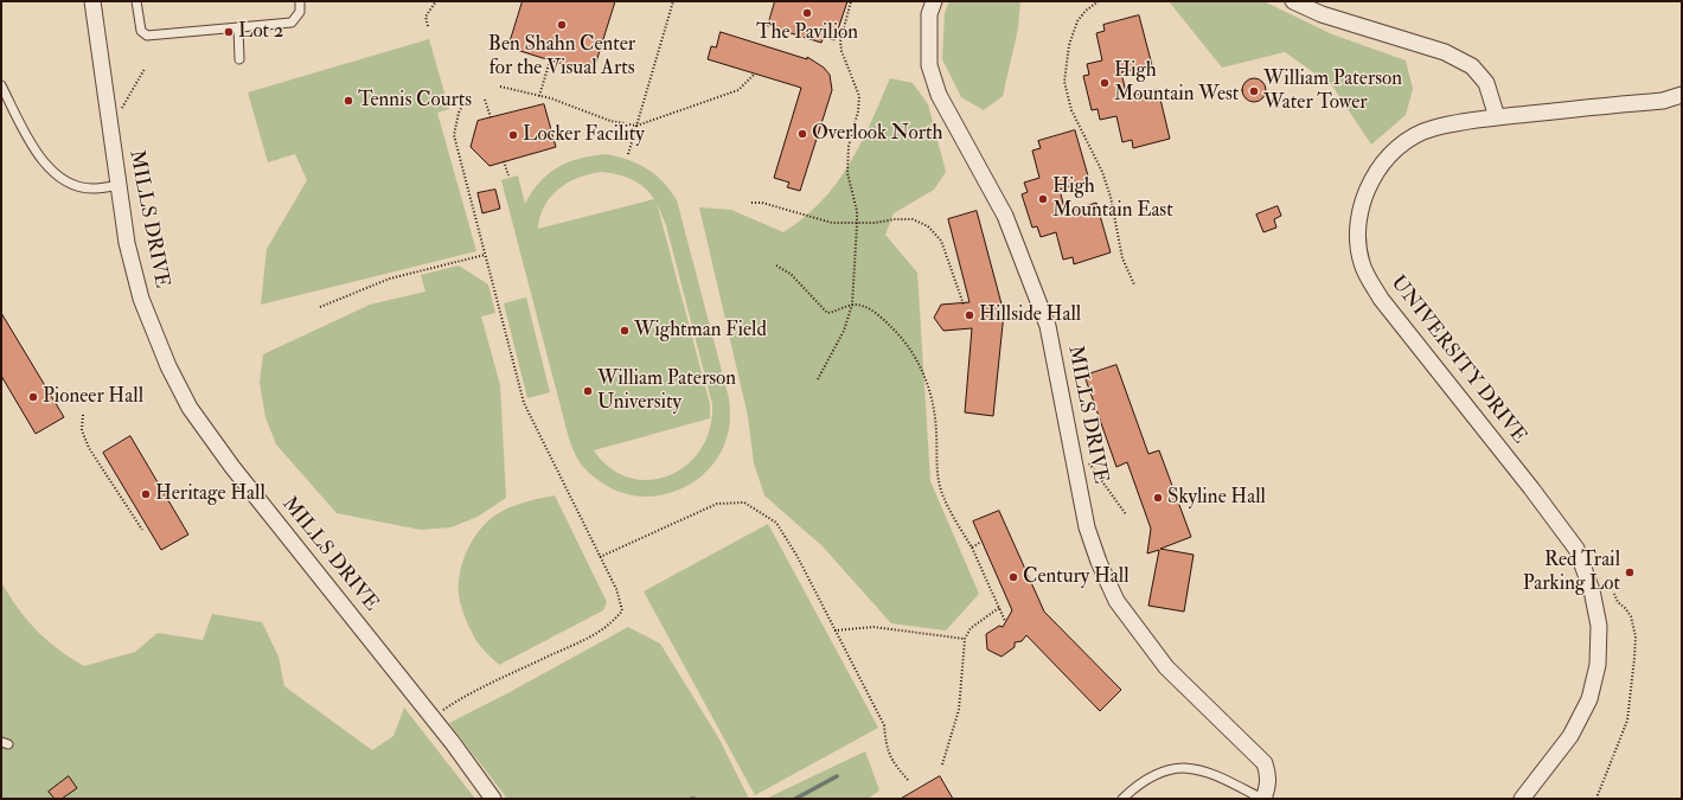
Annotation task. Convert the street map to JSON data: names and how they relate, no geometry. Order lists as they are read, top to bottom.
{
  "streets": {
    "street": ["MILLS DRIVE", "UNIVERSITY DRIVE"]
  },
  "places": [
    "The Pavilion",
    "Ben Shahn Center for the Visual Arts",
    "Lot 2",
    "High Mountain West",
    "William Paterson Water Tower",
    "Tennis Courts",
    "Overlook North",
    "Locker Facility",
    "High Mountain East",
    "Hillside Hall",
    "Wightman Field",
    "William Paterson University",
    "Pioneer Hall",
    "Heritage Hall",
    "Skyline Hall",
    "Red Trail Parking Lot",
    "Century Hall"
  ]
}
